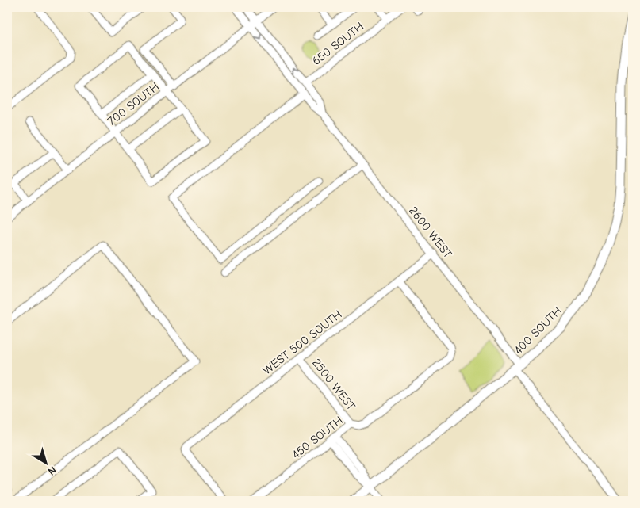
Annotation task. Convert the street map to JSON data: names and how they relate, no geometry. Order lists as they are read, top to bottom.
{
  "streets": {
    "main road": ["400 SOUTH"],
    "street": [
      "650 SOUTH",
      "700 SOUTH",
      "2600 WEST",
      "WEST 500 SOUTH",
      "2500 WEST",
      "450 SOUTH"
    ]
  },
  "crossings": [
    ["650 SOUTH", "2600 WEST"],
    ["700 SOUTH", "2600 WEST"],
    ["2600 WEST", "400 SOUTH"],
    ["2600 WEST", "WEST 500 SOUTH"],
    ["WEST 500 SOUTH", "2500 WEST"],
    ["WEST 500 SOUTH", "450 SOUTH"],
    ["2500 WEST", "450 SOUTH"]
  ],
  "north": "bottom right"
}
